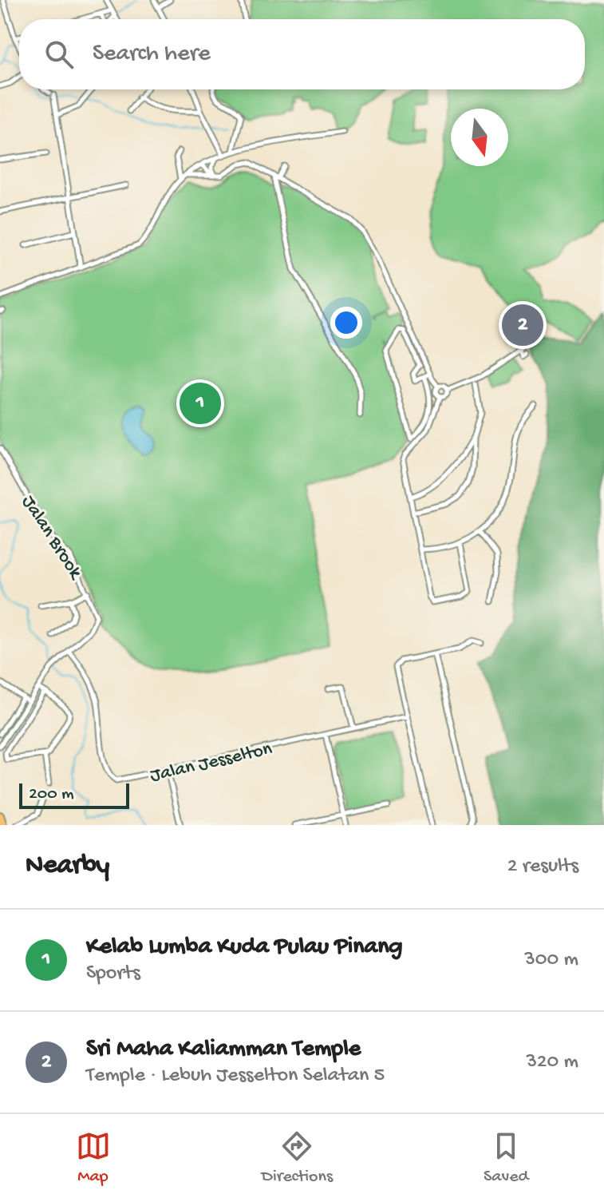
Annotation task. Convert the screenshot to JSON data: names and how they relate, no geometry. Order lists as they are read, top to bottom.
{
  "streets": {
    "street": ["Jalan Brook", "Jalan Jesselton"]
  },
  "crossings": [
    ["Jalan Brook", "Jalan Jesselton"]
  ],
  "scale_bar": "200 m",
  "north": "bottom",
  "page": {
    "search": "Search here",
    "pins": ["2", "1"],
    "scale": "200 m",
    "heading": ["Nearby", "2 results"],
    "list": [
      {
        "mark": "1",
        "name": "Kelab Lumba Kuda Pulau Pinang",
        "note": "Sports",
        "value": "300 m"
      },
      {
        "mark": "2",
        "name": "Sri Maha Kaliamman Temple",
        "note": "Temple · Lebuh Jesselton Selatan 5",
        "value": "320 m"
      }
    ],
    "nav": ["Map", "Directions", "Saved"]
  }
}
